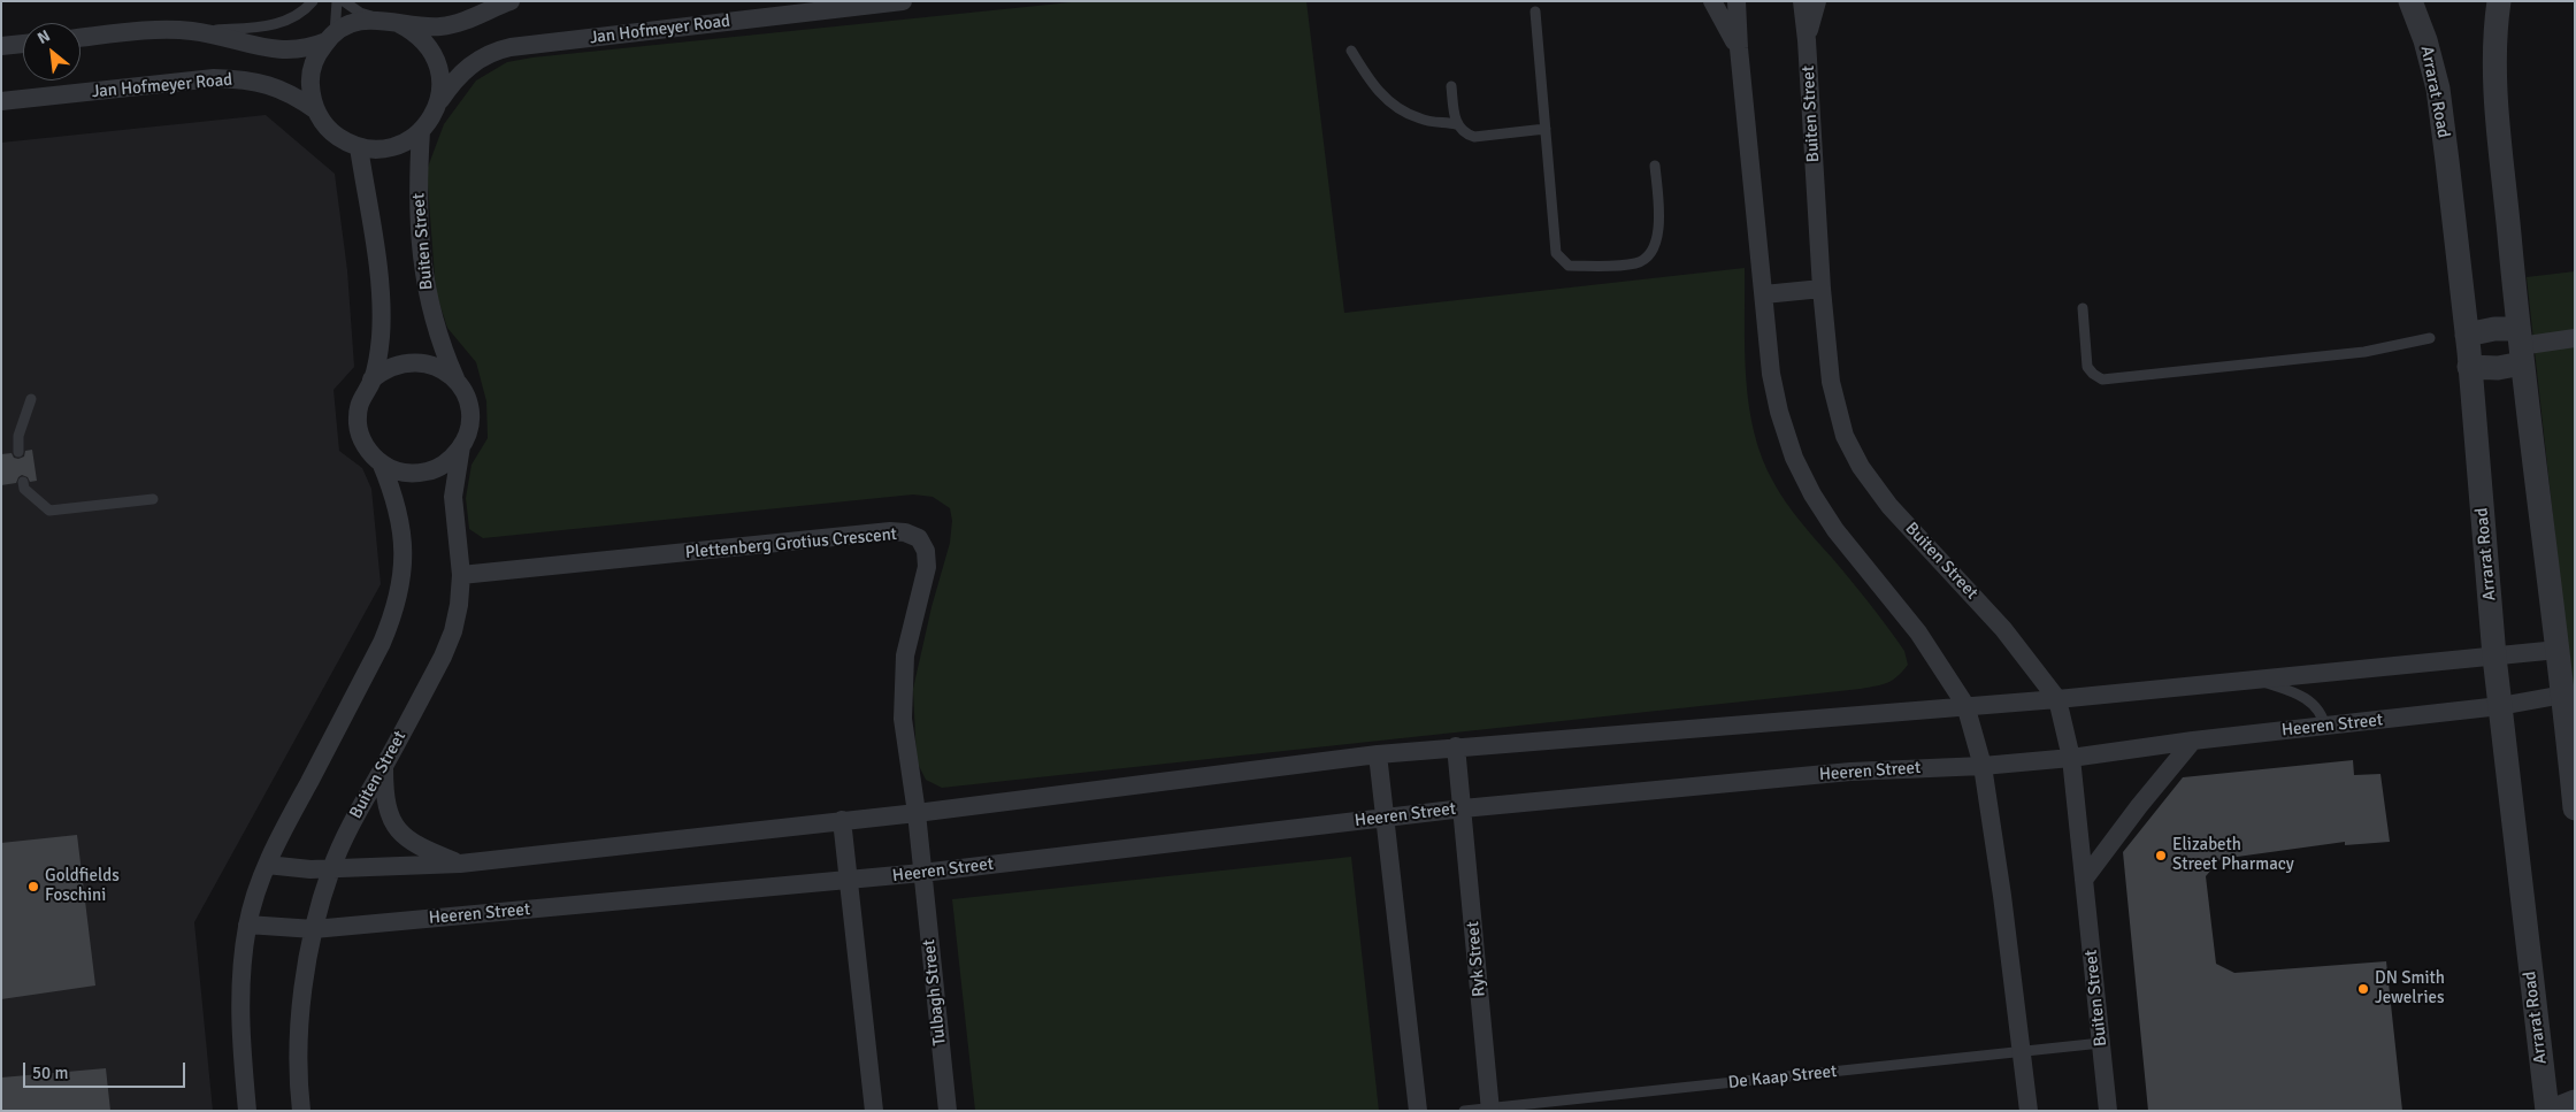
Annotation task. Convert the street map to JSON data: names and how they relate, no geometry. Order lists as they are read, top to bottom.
{
  "streets": {
    "street": [
      "Jan Hofmeyer Road",
      "Arrarat Road",
      "Buiten Street",
      "Plettenberg Grotius Crescent",
      "Heeren Street",
      "Ryk Street",
      "Tulbagh Street"
    ],
    "lane": ["De Kaap Street"]
  },
  "crossings": [
    ["Jan Hofmeyer Road", "Buiten Street"],
    ["Arrarat Road", "Heeren Street"],
    ["Buiten Street", "Plettenberg Grotius Crescent"],
    ["Buiten Street", "Heeren Street"],
    ["Buiten Street", "De Kaap Street"],
    ["Plettenberg Grotius Crescent", "Heeren Street"],
    ["Plettenberg Grotius Crescent", "Tulbagh Street"],
    ["Heeren Street", "Ryk Street"],
    ["Heeren Street", "Tulbagh Street"],
    ["Ryk Street", "De Kaap Street"]
  ],
  "places": ["Elizabeth Street Pharmacy", "Goldfields Foschini", "DN Smith Jewelries"],
  "scale_bar": "50 m",
  "north": "top left"
}
